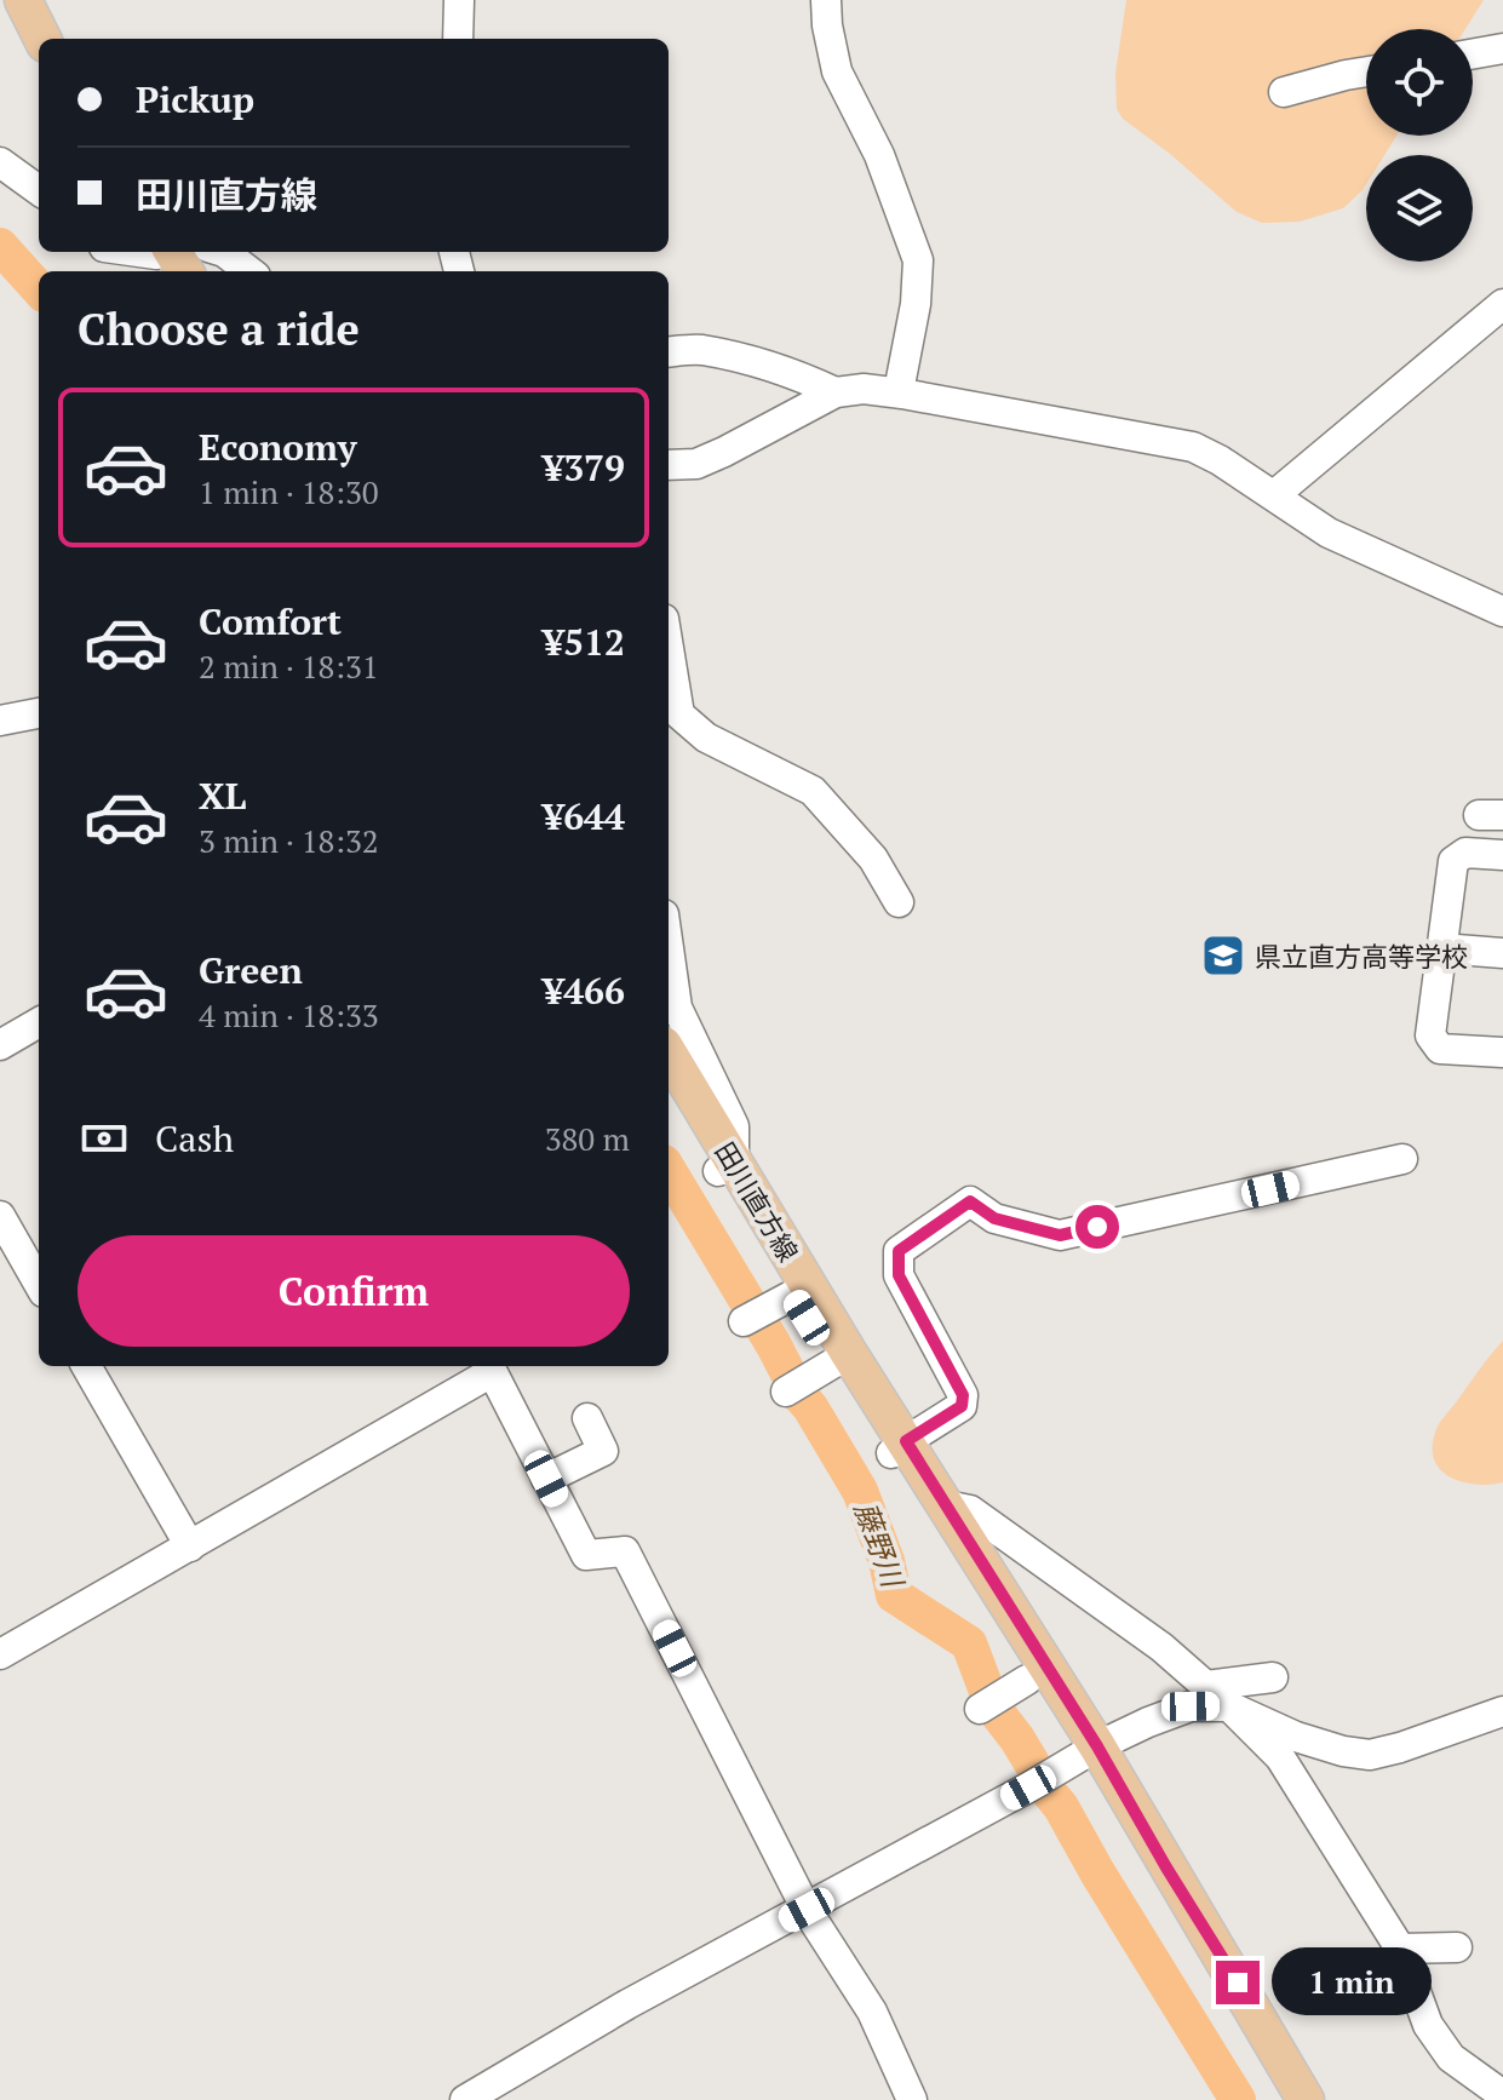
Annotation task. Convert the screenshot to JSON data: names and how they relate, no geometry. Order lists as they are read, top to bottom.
{
  "streets": {
    "main road": ["田川直方線"]
  },
  "water": ["藤野川"],
  "places": {
    "school or university": ["県立直方高等学校"]
  },
  "page": {
    "banner": ["Pickup", "田川直方線"],
    "heading": "Choose a ride",
    "list": [
      {
        "name": "Economy",
        "note": "1 min · 18:30",
        "value": "¥379"
      },
      {
        "name": "Comfort",
        "note": "2 min · 18:31",
        "value": "¥512"
      },
      {
        "name": "XL",
        "note": "3 min · 18:32",
        "value": "¥644"
      },
      {
        "name": "Green",
        "note": "4 min · 18:33",
        "value": "¥466"
      }
    ],
    "pay": ["Cash", "380 m"],
    "buttons": "Confirm",
    "bubble": "1 min"
  }
}
